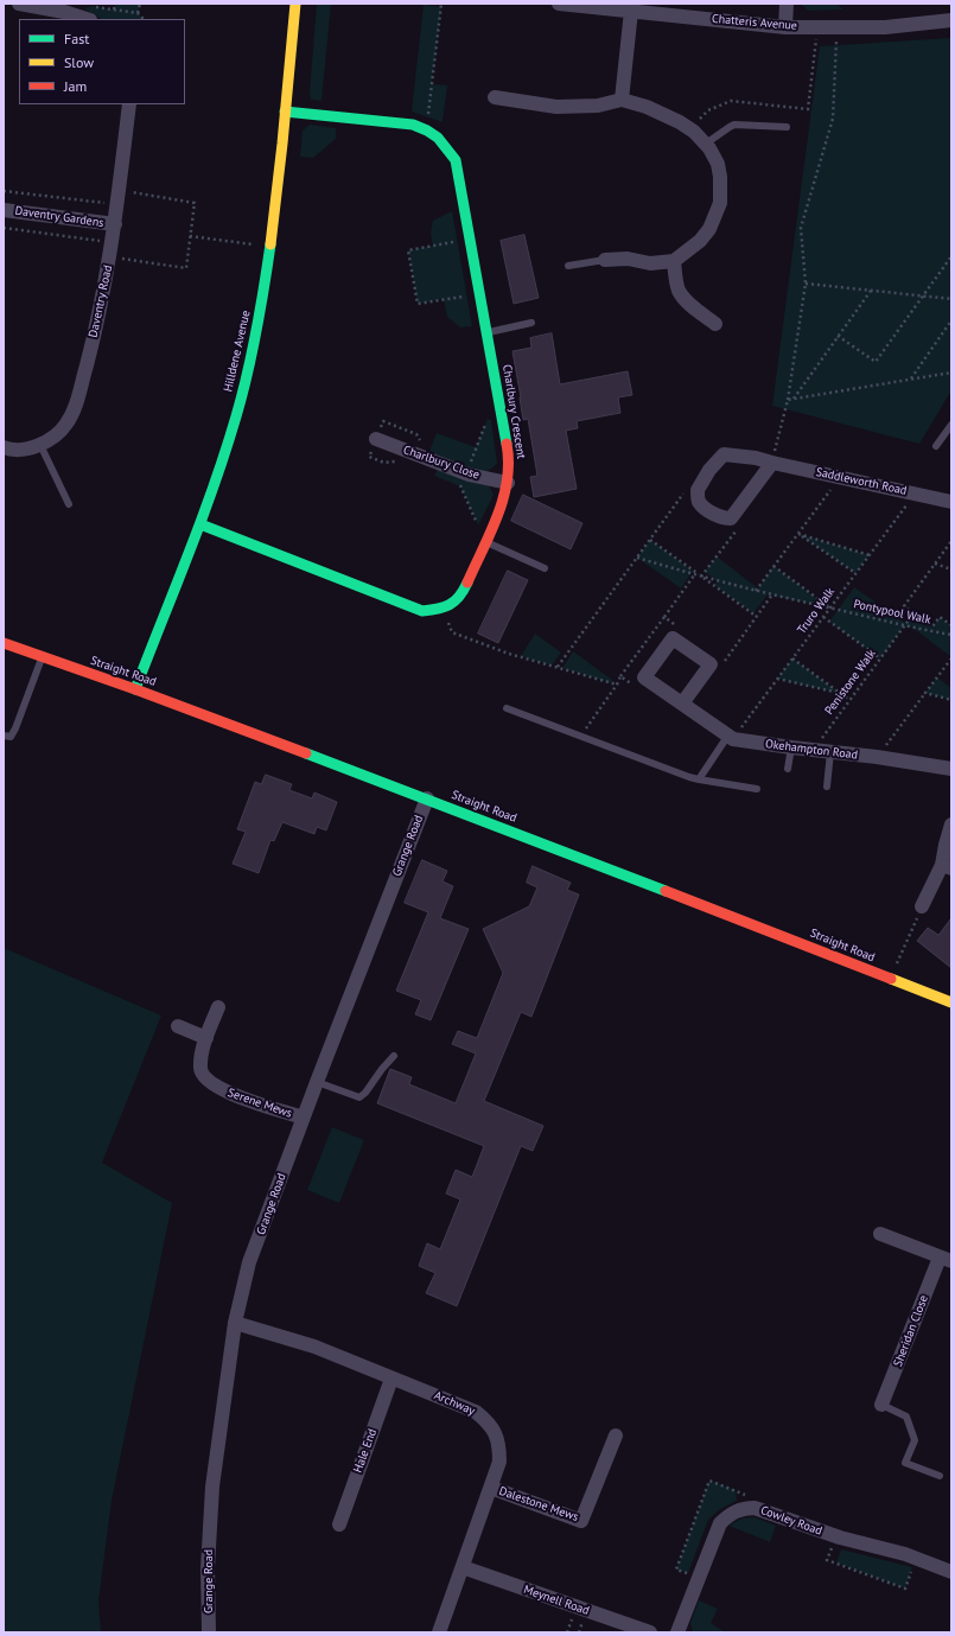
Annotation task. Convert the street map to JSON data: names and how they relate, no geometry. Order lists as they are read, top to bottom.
{
  "streets": {
    "street": [
      "Chatteris Avenue",
      "Daventry Gardens",
      "Daventry Road",
      "Hilldene Avenue",
      "Charlbury Crescent",
      "Charlbury Close",
      "Saddleworth Road",
      "Straight Road",
      "Okehampton Road",
      "Grange Road",
      "Serene Mews",
      "Sheridan Close",
      "Archway",
      "Hale End",
      "Dalestone Mews",
      "Cowley Road",
      "Meynell Road"
    ],
    "path": ["Truro Walk", "Pontypool Walk", "Penistone Walk"]
  },
  "crossings": [
    ["Daventry Gardens", "Daventry Road"],
    ["Hilldene Avenue", "Charlbury Crescent"],
    ["Hilldene Avenue", "Straight Road"],
    ["Charlbury Crescent", "Charlbury Close"],
    ["Saddleworth Road", "Truro Walk"],
    ["Truro Walk", "Pontypool Walk"],
    ["Truro Walk", "Okehampton Road"],
    ["Pontypool Walk", "Penistone Walk"],
    ["Straight Road", "Grange Road"],
    ["Penistone Walk", "Okehampton Road"],
    ["Grange Road", "Serene Mews"],
    ["Grange Road", "Archway"],
    ["Archway", "Hale End"],
    ["Archway", "Dalestone Mews"],
    ["Archway", "Meynell Road"]
  ],
  "legend": ["Fast", "Slow", "Jam"]
}
